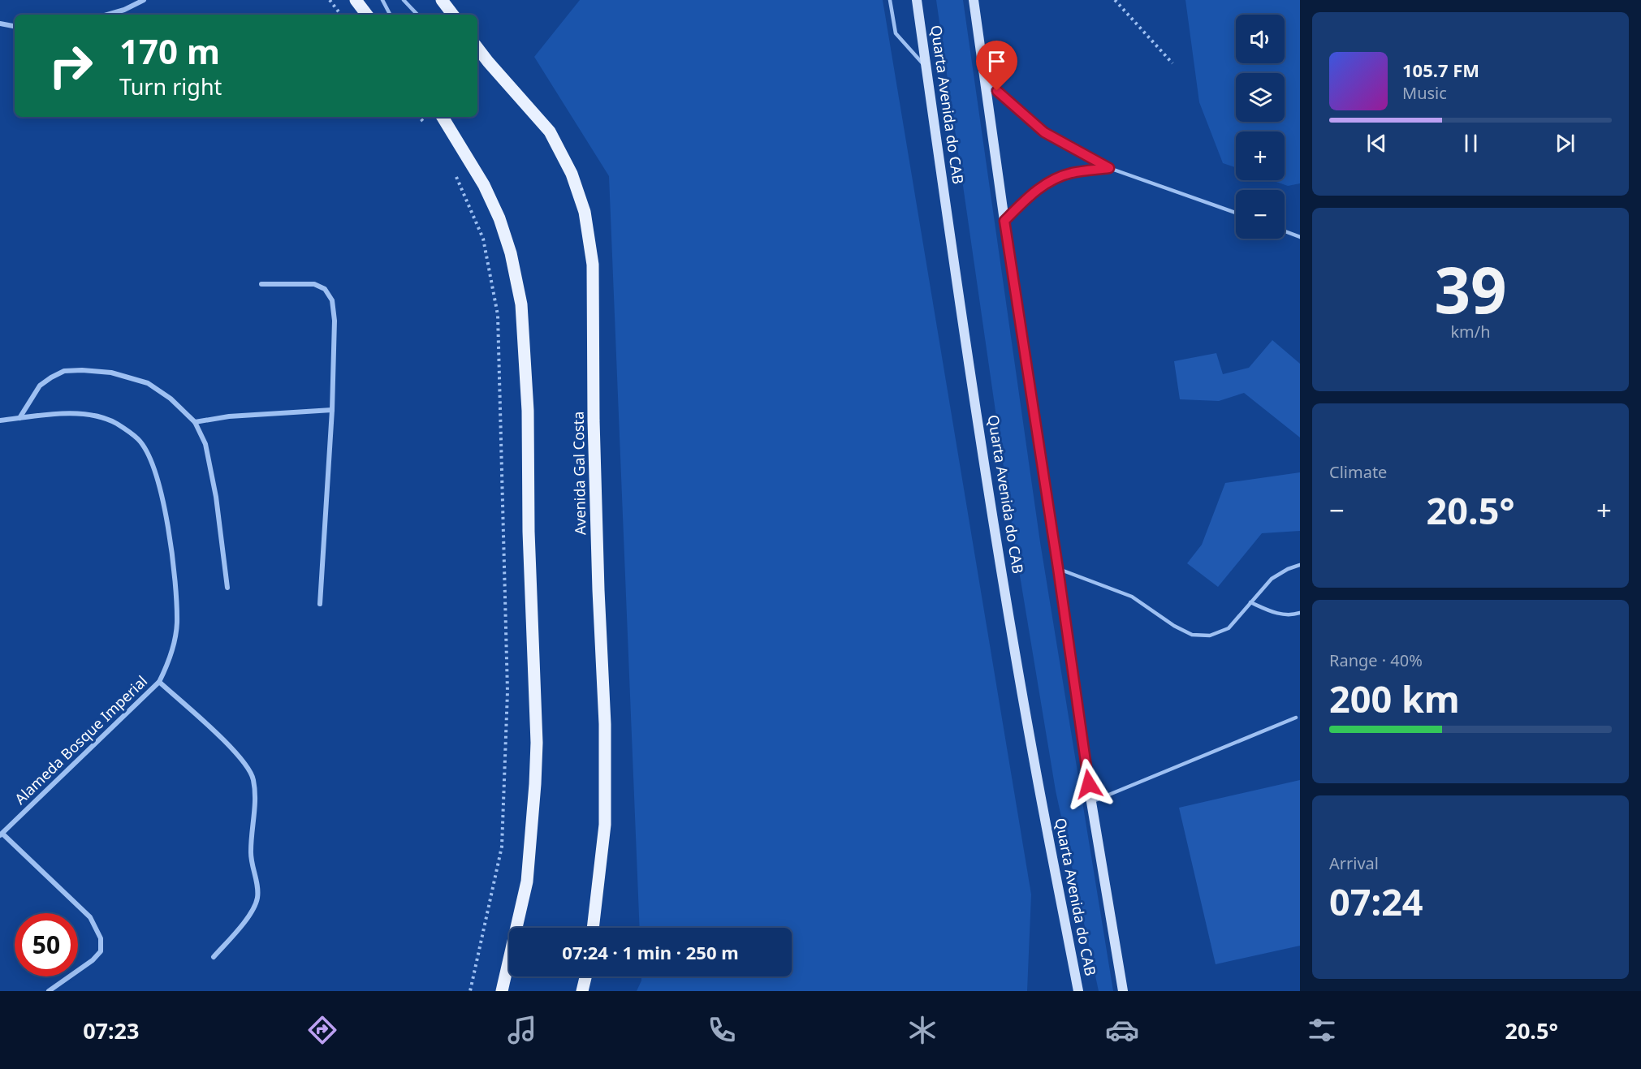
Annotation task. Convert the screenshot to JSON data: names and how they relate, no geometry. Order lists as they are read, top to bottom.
{
  "streets": {
    "main road": ["Quarta Avenida do CAB", "Avenida Gal Costa"],
    "street": ["Alameda Bosque Imperial"]
  },
  "page": {
    "map_buttons": ["+", "−"],
    "turn": ["170 m", "Turn right"],
    "song": ["105.7 FM", "Music"],
    "tile": [
      ["39", "km/h"],
      "Climate",
      ["Range · 40%", "200 km"],
      ["Arrival", "07:24"]
    ],
    "heat": ["−", "20.5°", "+"],
    "limit": "50",
    "trip": "07:24 · 1 min · 250 m",
    "tabs": ["07:23", "20.5°"]
  }
}
